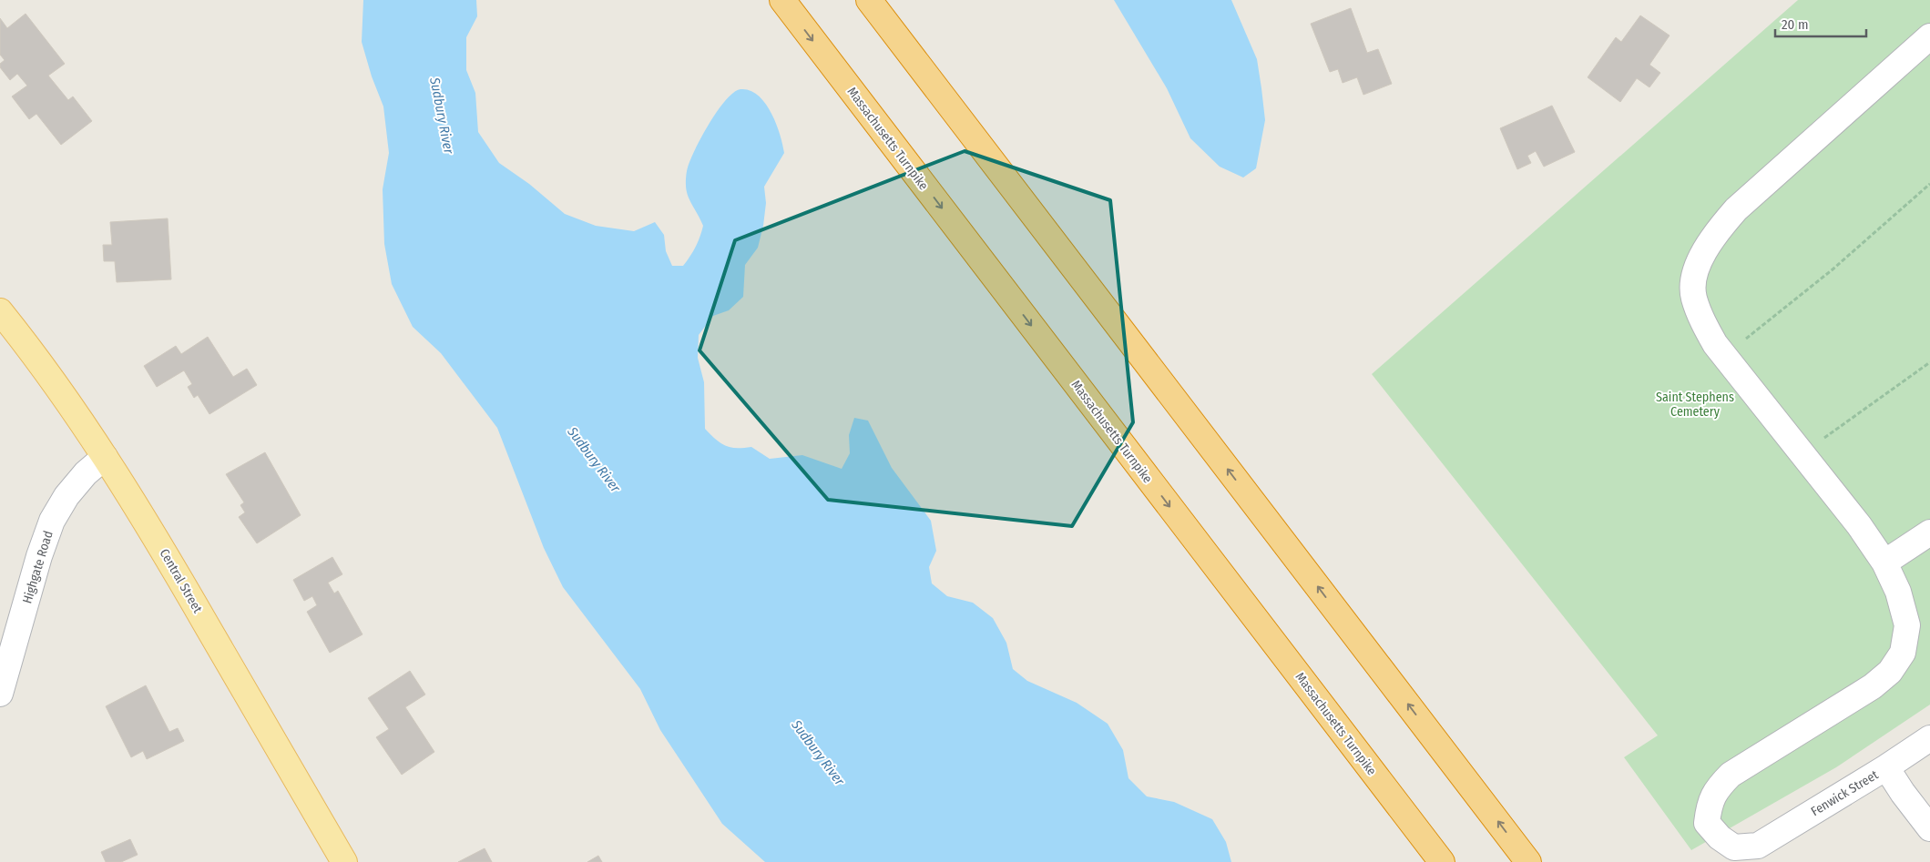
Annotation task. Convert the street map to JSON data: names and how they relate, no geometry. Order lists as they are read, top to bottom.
{
  "streets": {
    "highway": ["Massachusetts Turnpike"],
    "main road": ["Central Street"],
    "street": ["Highgate Road", "Fenwick Street"]
  },
  "crossings": [
    ["Highgate Road", "Central Street"]
  ],
  "water": ["Sudbury River"],
  "parks": ["Saint Stephens Cemetery"],
  "scale_bar": "20 m"
}
